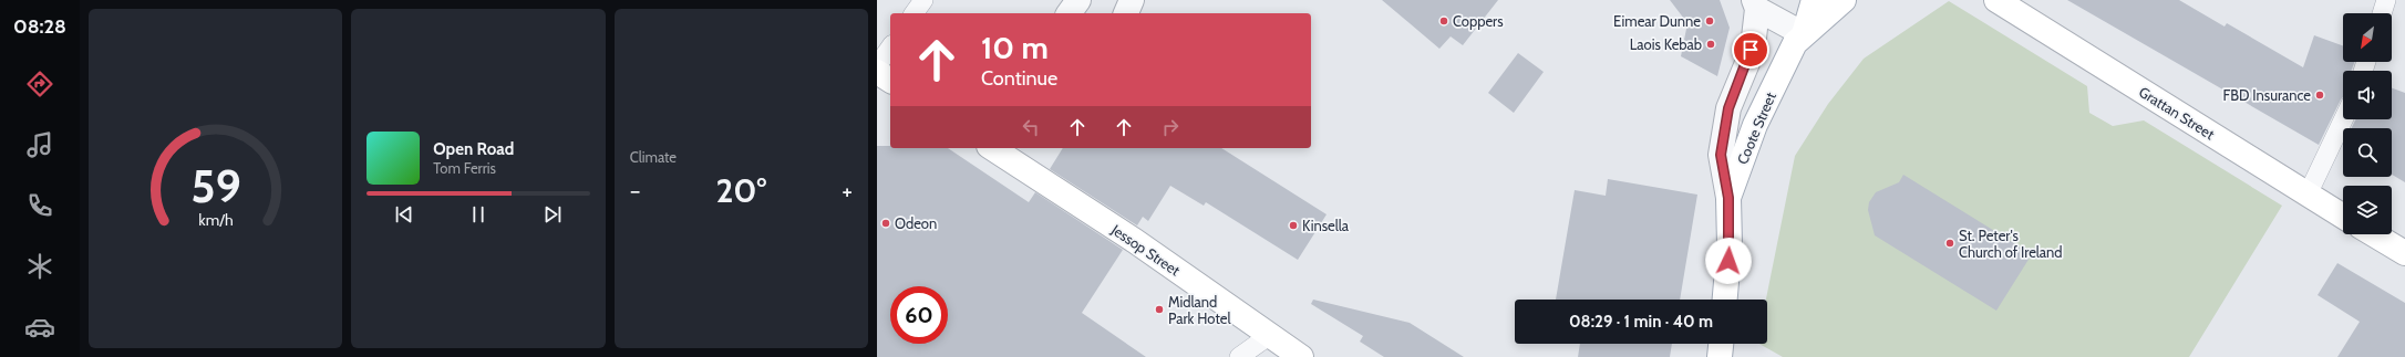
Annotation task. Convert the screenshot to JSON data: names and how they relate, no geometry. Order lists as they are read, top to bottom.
{
  "streets": {
    "main road": ["Grattan Street", "Coote Street", "Jessop Street"]
  },
  "places": [
    "Coppers",
    "Eimear Dunne",
    "Laois Kebab",
    "FBD Insurance",
    "Odeon",
    "Kinsella",
    "St. Peter's Church of Ireland",
    "Midland Park Hotel"
  ],
  "north": "bottom left",
  "page": {
    "tabs": "08:28",
    "tile": "Climate",
    "turn": ["10 m", "Continue"],
    "song": ["Open Road", "Tom Ferris"],
    "heat": ["−", "20°", "+"],
    "limit": "60",
    "trip": "08:29 · 1 min · 40 m",
    "gauge": ["59", "km/h"]
  }
}
